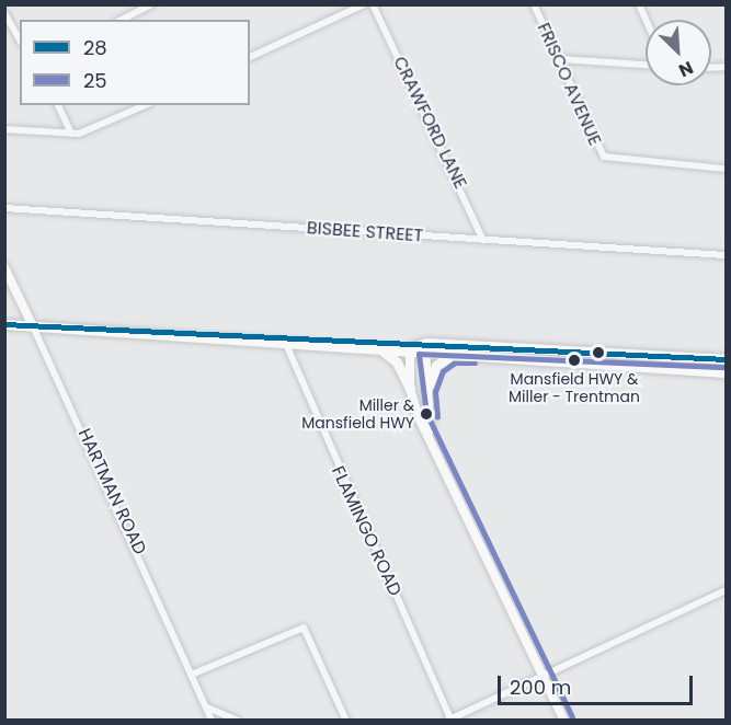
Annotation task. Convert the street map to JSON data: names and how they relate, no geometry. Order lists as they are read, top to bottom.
{
  "streets": {
    "main road": ["HARTMAN ROAD"],
    "street": [
      "FRISCO AVENUE",
      "CRAWFORD LANE",
      "BISBEE STREET",
      "FLAMINGO ROAD"
    ]
  },
  "crossings": [
    ["CRAWFORD LANE", "BISBEE STREET"]
  ],
  "places": ["Mansfield HWY & Miller - Trentman", "Miller & Mansfield HWY"],
  "lines": ["transit line 28", "transit line 25"],
  "legend": ["28", "25"],
  "scale_bar": "200 m",
  "north": "bottom right"
}
